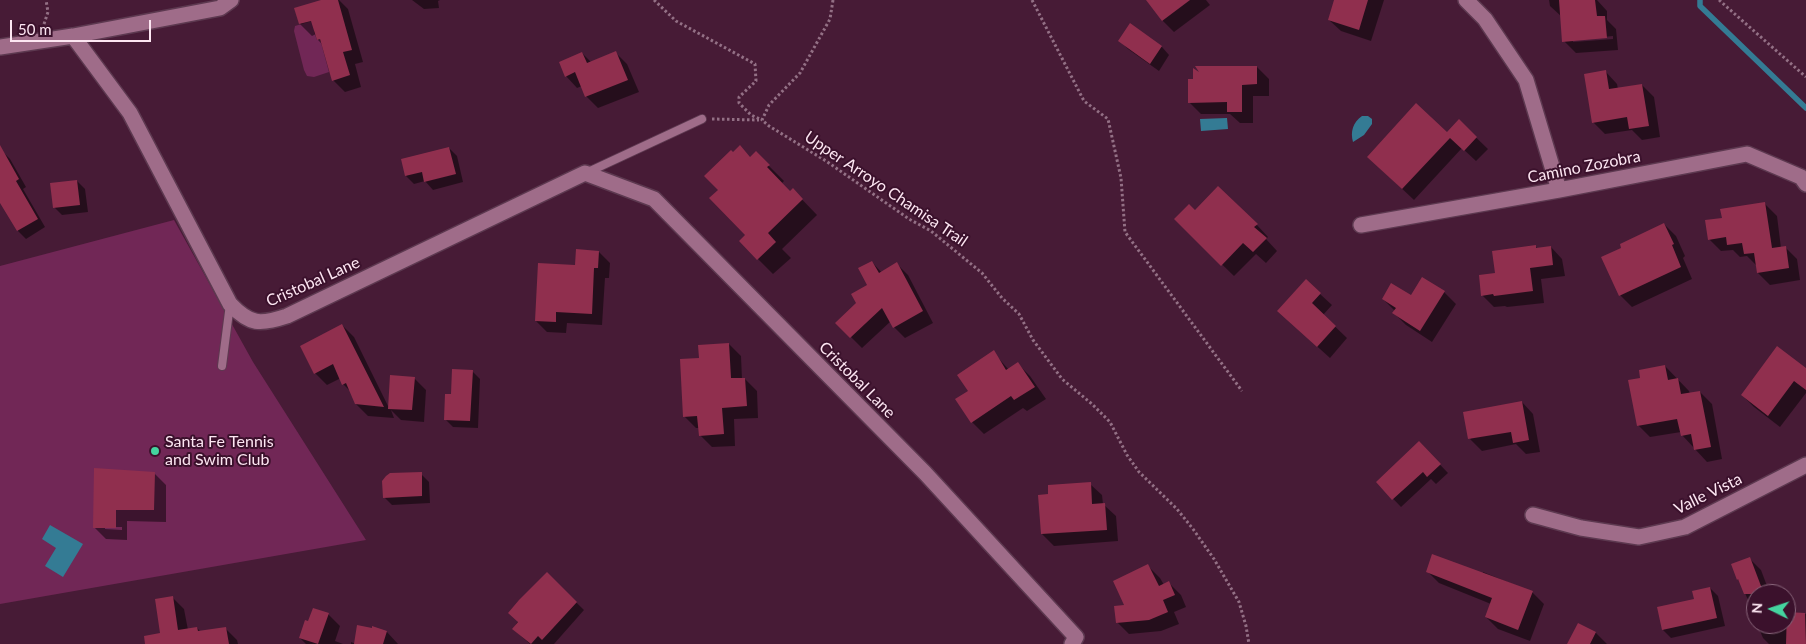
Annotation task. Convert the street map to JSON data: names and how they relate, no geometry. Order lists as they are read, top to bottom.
{
  "streets": {
    "street": ["Camino Zozobra", "Cristobal Lane", "Valle Vista"],
    "path": ["Upper Arroyo Chamisa Trail"]
  },
  "places": ["Santa Fe Tennis and Swim Club"],
  "scale_bar": "50 m",
  "north": "left"
}
